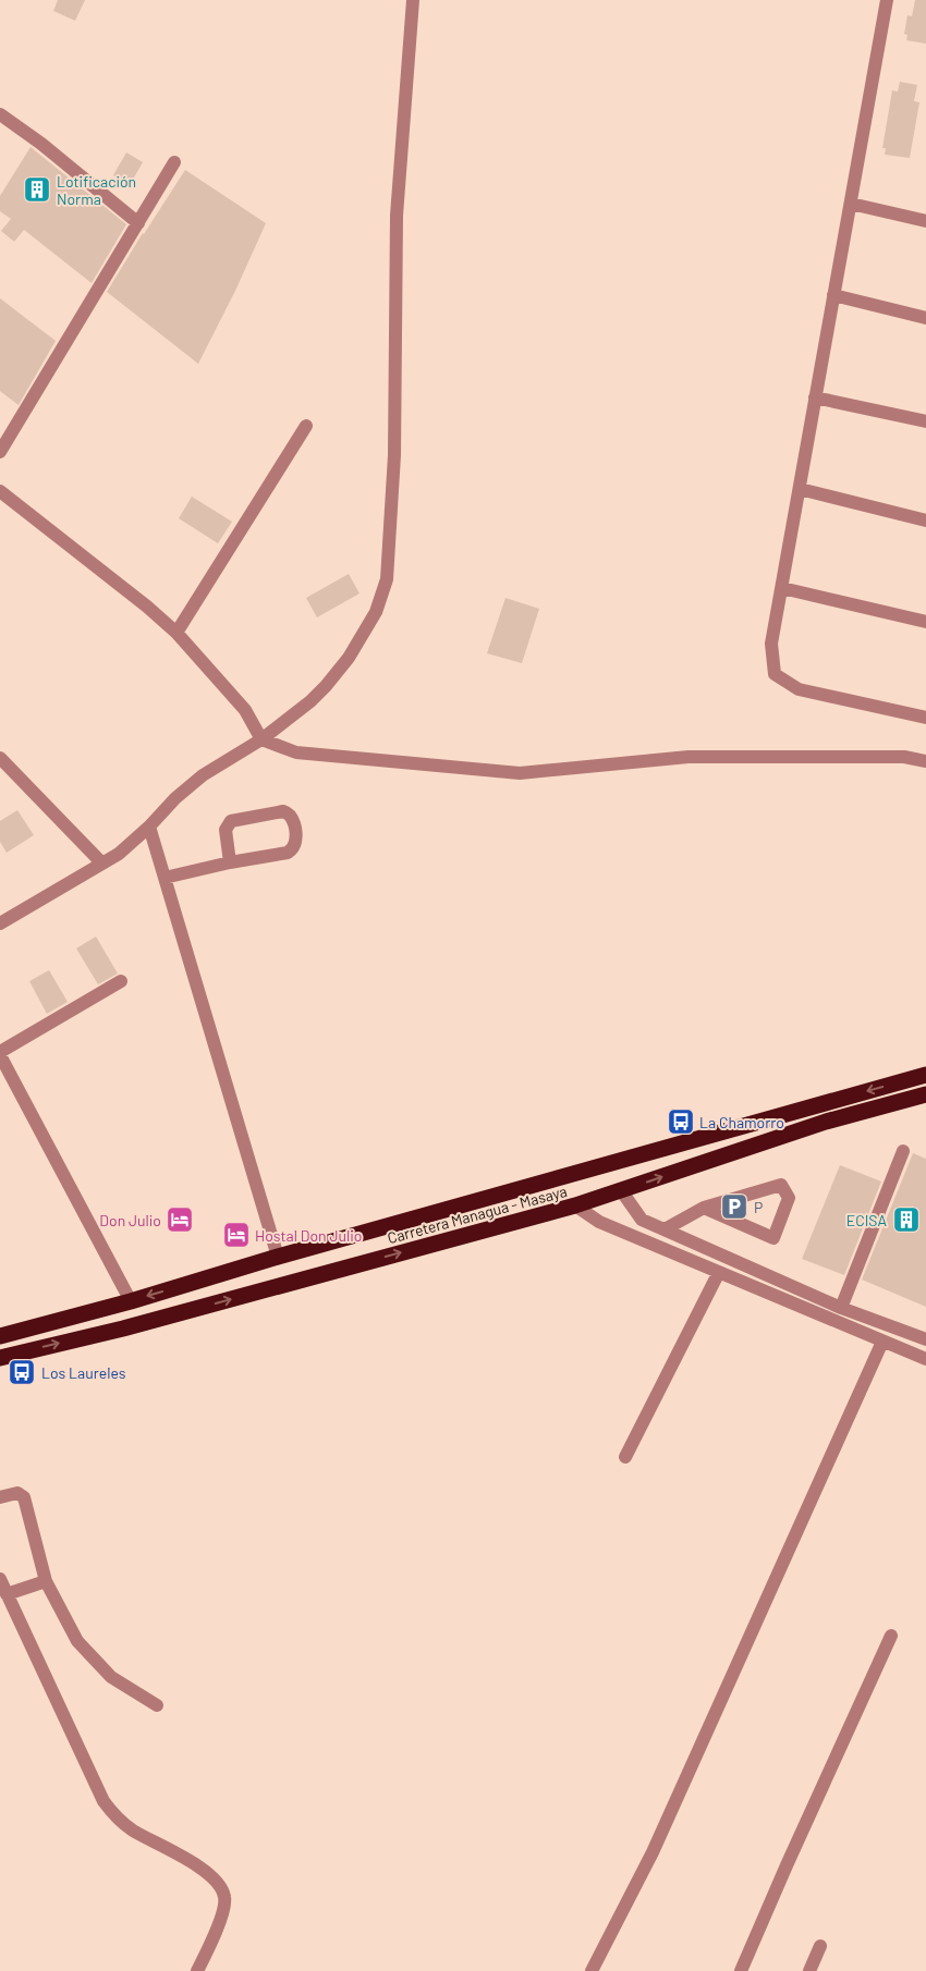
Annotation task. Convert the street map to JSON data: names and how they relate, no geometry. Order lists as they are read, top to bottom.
{
  "streets": {
    "highway": ["Carretera Managua - Masaya"]
  },
  "places": {
    "building": ["Lotificación Norma", "ECISA"],
    "bus stop": ["La Chamorro", "Los Laureles"],
    "parking": ["P"],
    "hotel": ["Don Julio", "Hostal Don Julio"]
  }
}
